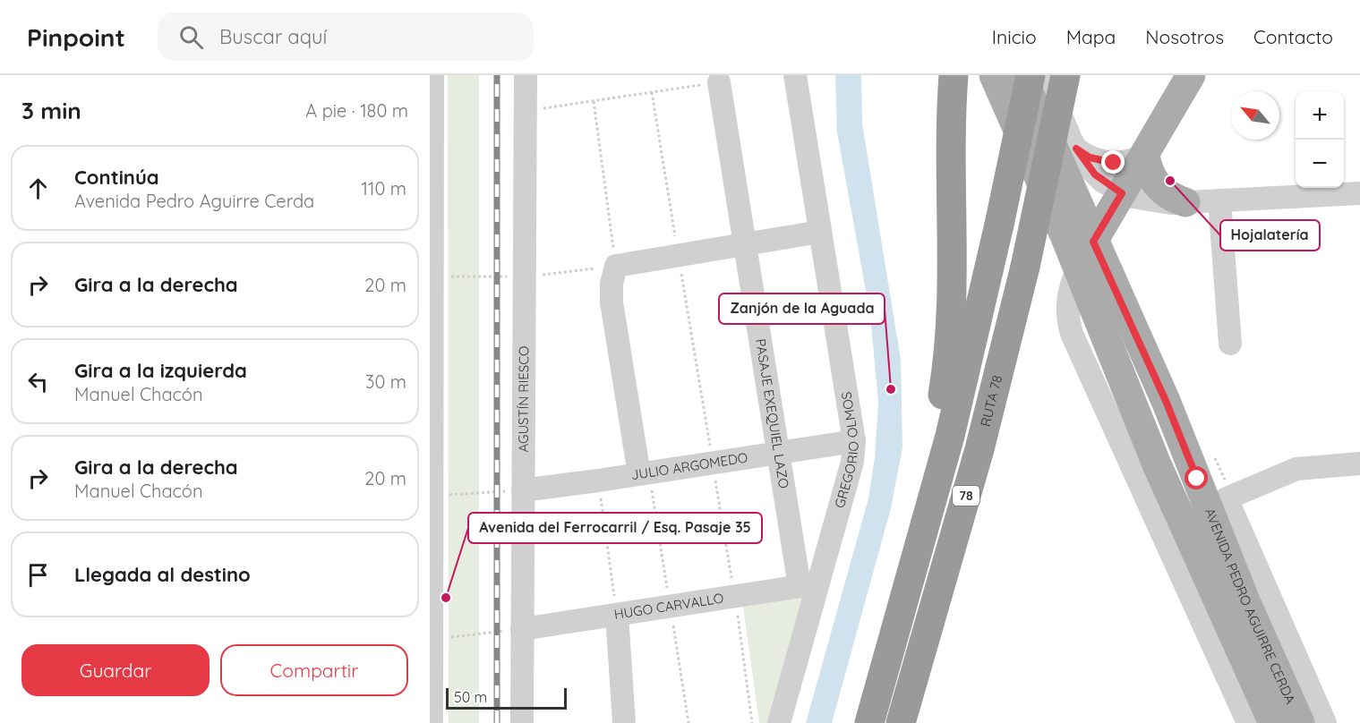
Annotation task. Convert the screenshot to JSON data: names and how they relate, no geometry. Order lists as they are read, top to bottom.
{
  "streets": {
    "highway": ["RUTA 78", "78"],
    "main road": ["AVENIDA PEDRO AGUIRRE CERDA"],
    "street": [
      "AGUSTÍN RIESCO",
      "PASAJE EXEQUIEL LAZO",
      "GREGORIO OLMOS",
      "JULIO ARGOMEDO",
      "HUGO CARVALLO"
    ]
  },
  "crossings": [
    ["AGUSTÍN RIESCO", "JULIO ARGOMEDO"],
    ["AGUSTÍN RIESCO", "HUGO CARVALLO"],
    ["PASAJE EXEQUIEL LAZO", "GREGORIO OLMOS"],
    ["PASAJE EXEQUIEL LAZO", "JULIO ARGOMEDO"],
    ["PASAJE EXEQUIEL LAZO", "HUGO CARVALLO"],
    ["GREGORIO OLMOS", "JULIO ARGOMEDO"],
    ["GREGORIO OLMOS", "HUGO CARVALLO"]
  ],
  "places": ["Hojalatería", "Zanjón de la Aguada", "Avenida del Ferrocarril / Esq. Pasaje 35"],
  "scale_bar": "50 m",
  "north": "top left",
  "page": {
    "header": "Pinpoint",
    "search": "Buscar aquí",
    "nav": [
      "Inicio",
      "Mapa",
      "Nosotros",
      "Contacto"
    ],
    "heading": ["3 min", "A pie · 180 m"],
    "map_buttons": ["+", "−"],
    "list": [
      ["Continúa", "Avenida Pedro Aguirre Cerda", "110 m"],
      ["Gira a la derecha", "20 m"],
      ["Gira a la izquierda", "Manuel Chacón", "30 m"],
      ["Gira a la derecha", "Manuel Chacón", "20 m"],
      "Llegada al destino"
    ],
    "buttons": ["Guardar", "Compartir"],
    "scale": "50 m"
  }
}
